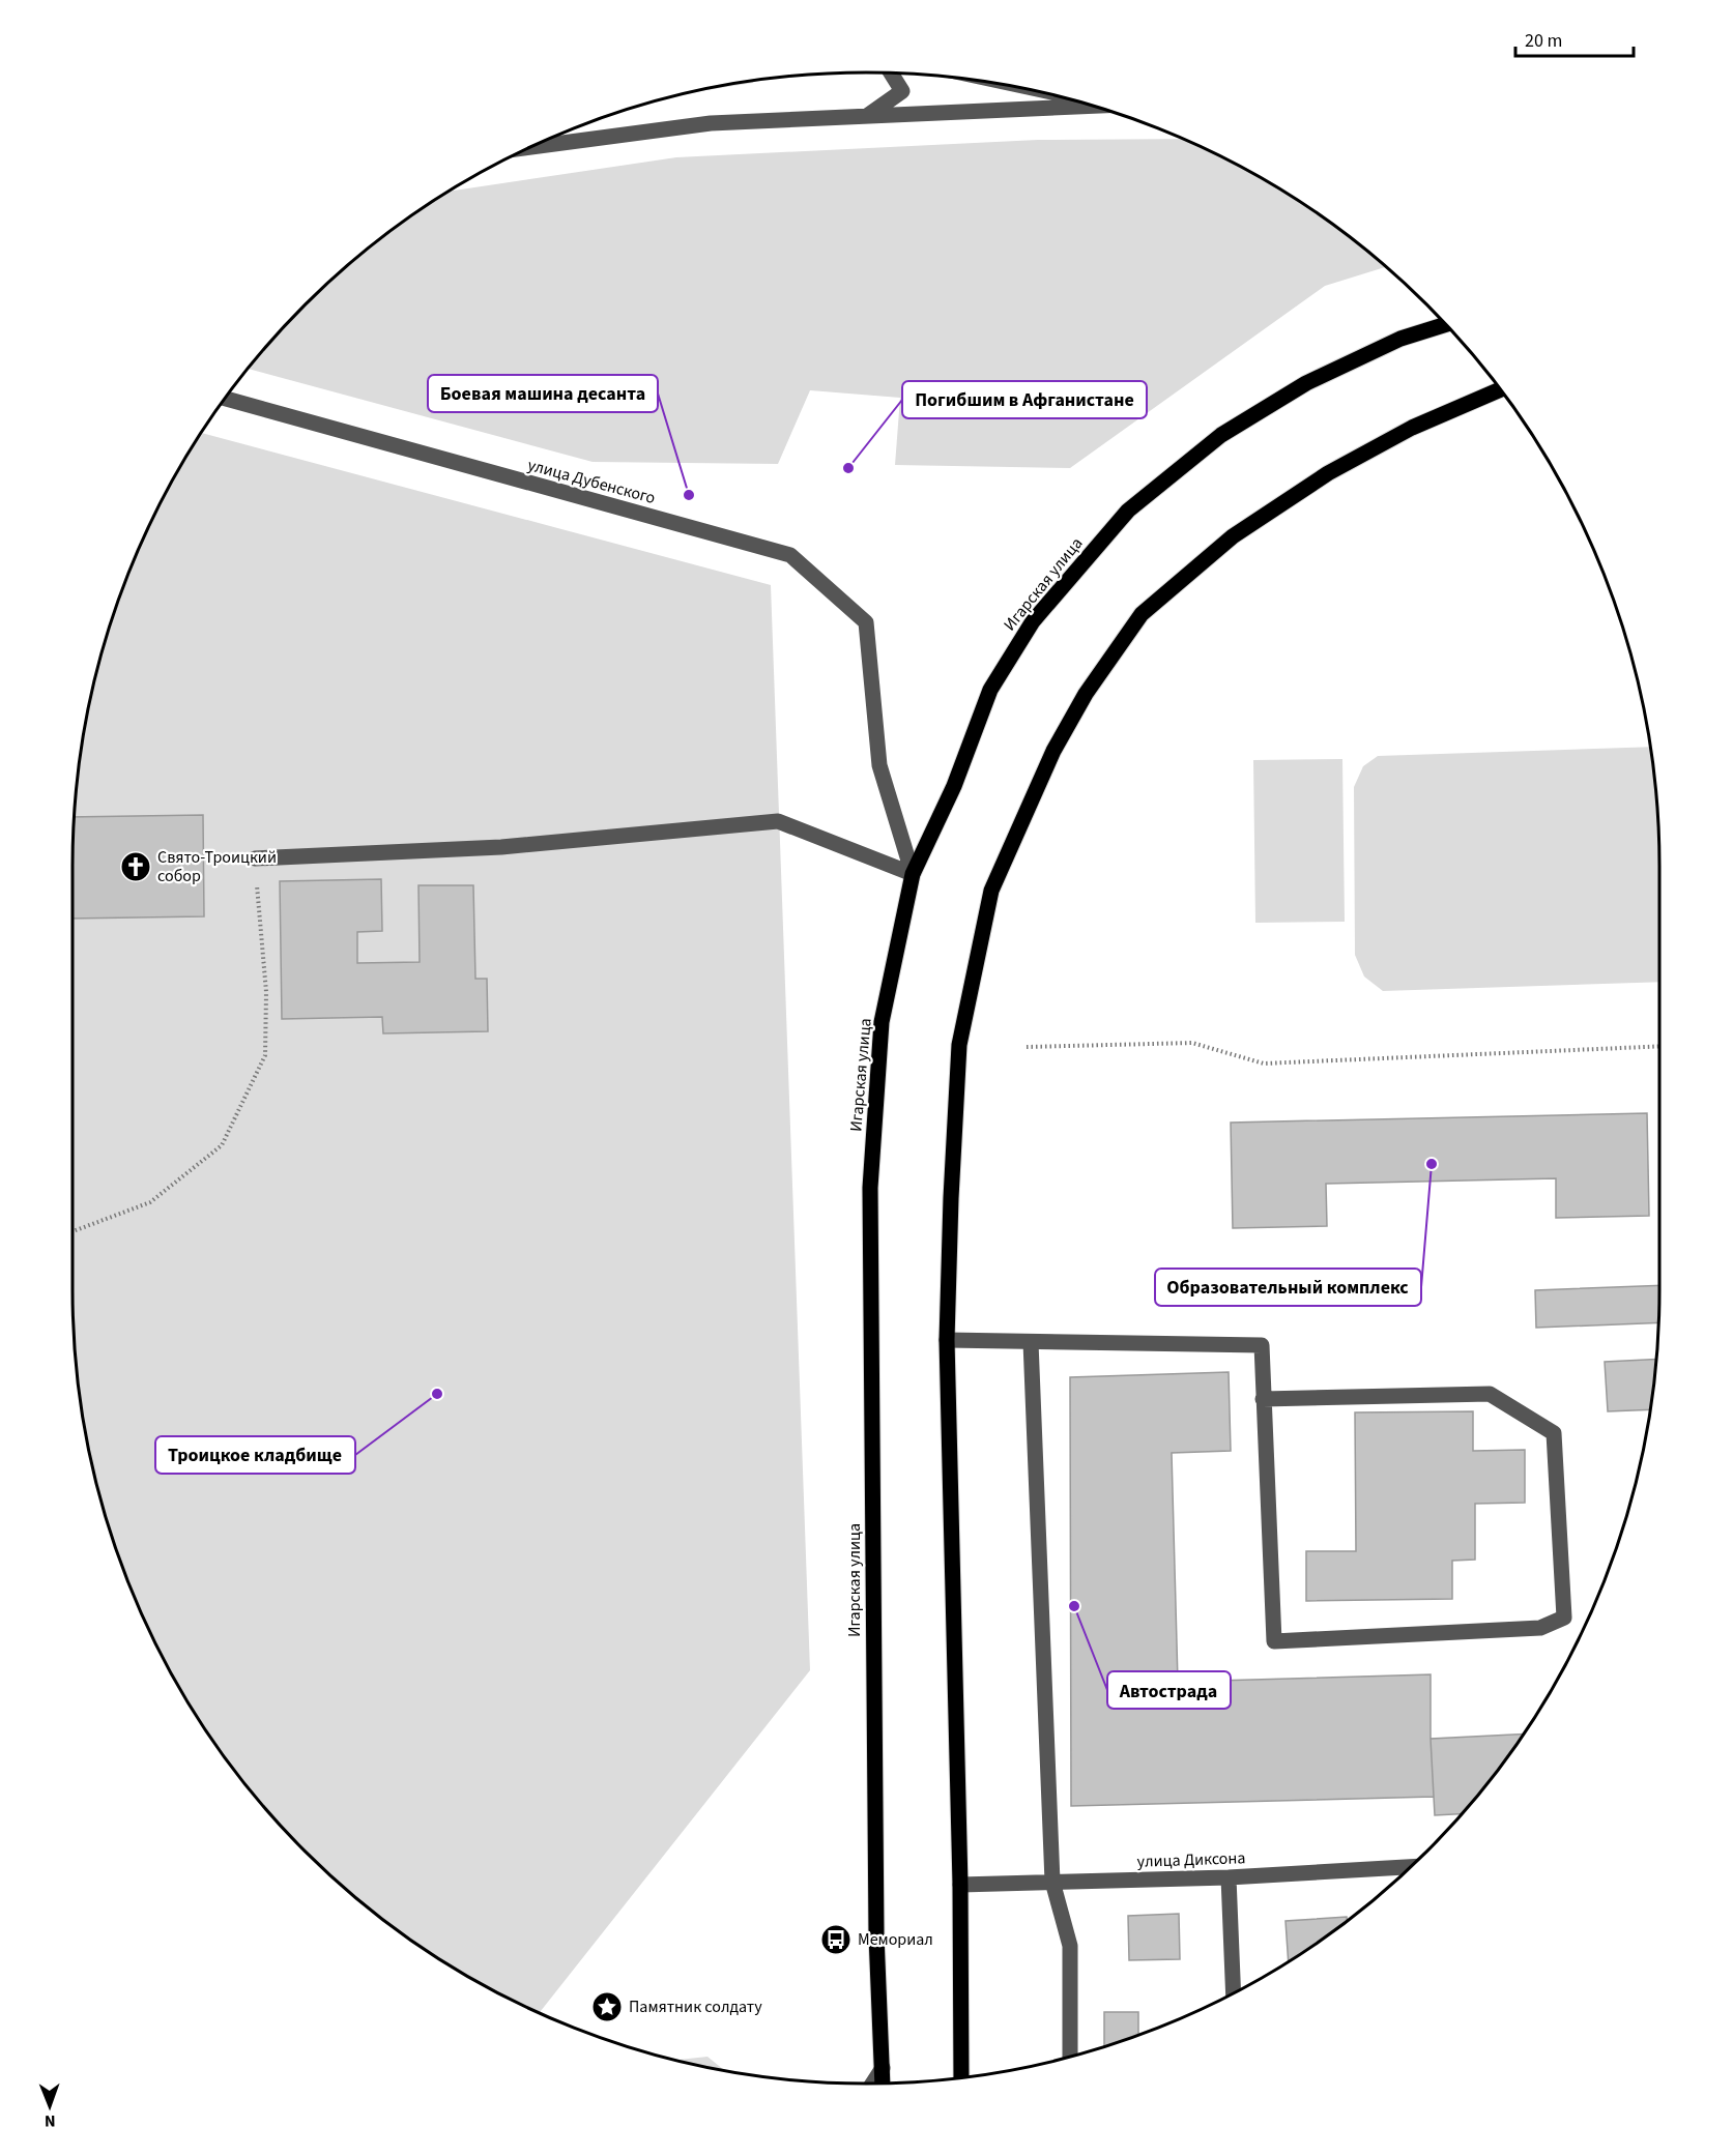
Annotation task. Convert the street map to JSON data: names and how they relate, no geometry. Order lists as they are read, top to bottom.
{
  "streets": {
    "main road": ["Игарская улица"],
    "street": ["улица Дубенского", "улица Диксона"]
  },
  "crossings": [
    ["улица Дубенского", "Игарская улица"]
  ],
  "places": {
    "other": [
      "Погибшим в Афганистане",
      "Боевая машина десанта",
      "Образовательный комплекс",
      "Троицкое кладбище",
      "Автострада"
    ],
    "church": ["Свято-Троицкий собор"],
    "bus stop": ["Мемориал"],
    "place": ["Памятник солдату"]
  },
  "scale_bar": "20 m",
  "north": "bottom"
}
